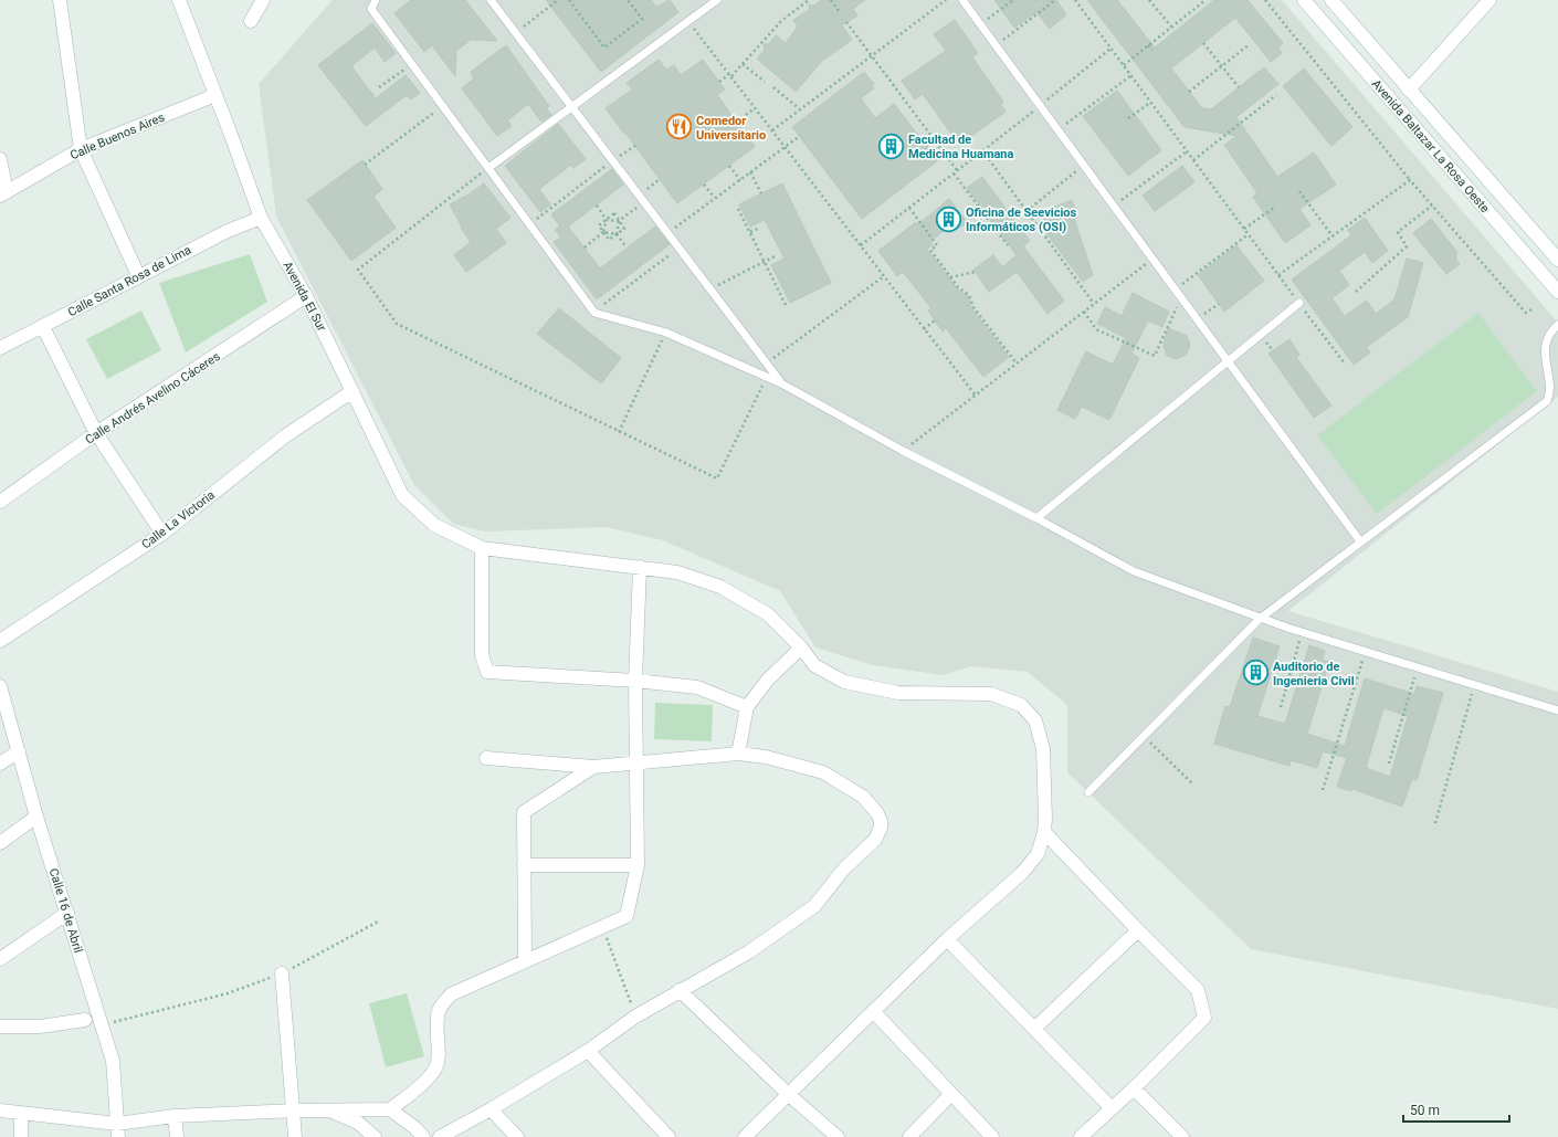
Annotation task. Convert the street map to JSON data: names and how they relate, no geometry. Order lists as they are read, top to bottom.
{
  "streets": {
    "street": [
      "Calle Buenos Aires",
      "Avenida Baltazar La Rosa Oeste",
      "Calle Santa Rosa de Lima",
      "Avenida El Sur",
      "Calle Andrés Avelino Cáceres",
      "Calle La Victoria",
      "Calle 16 de Abril"
    ]
  },
  "crossings": [
    ["Calle Buenos Aires", "Avenida El Sur"],
    ["Calle Santa Rosa de Lima", "Avenida El Sur"],
    ["Avenida El Sur", "Calle Andrés Avelino Cáceres"],
    ["Avenida El Sur", "Calle La Victoria"]
  ],
  "places": {
    "restaurant": ["Comedor Universitario"],
    "building": ["Facultad de Medicina Huamana", "Oficina de Seevicios Informáticos (OSI)", "Auditorio de Ingenieria Civil"]
  },
  "scale_bar": "50 m"
}
